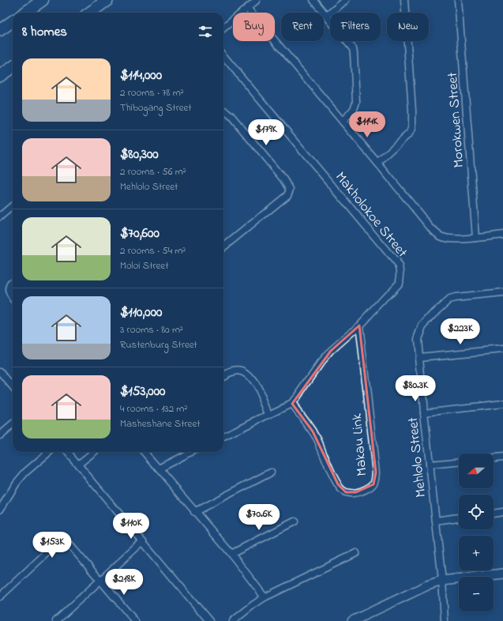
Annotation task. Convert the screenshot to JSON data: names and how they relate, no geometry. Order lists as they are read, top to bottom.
{
  "streets": {
    "street": [
      "Morokwen Street",
      "Makholokoe Street",
      "Makau Link",
      "Mehlolo Street"
    ]
  },
  "crossings": [
    ["Makholokoe Street", "Makau Link"]
  ],
  "north": "left",
  "page": {
    "chip": [
      "Buy",
      "Rent",
      "Filters",
      "New"
    ],
    "heading": "8 homes",
    "list": [
      {
        "name": "$114,000",
        "note": "2 rooms · 78 m² · Thibogang Street"
      },
      {
        "name": "$80,300",
        "note": "2 rooms · 56 m² · Mehlolo Street"
      },
      {
        "name": "$70,600",
        "note": "2 rooms · 54 m² · Moloi Street"
      },
      {
        "name": "$110,000",
        "note": "3 rooms · 80 m² · Rustenburg Street"
      },
      {
        "name": "$153,000",
        "note": "4 rooms · 132 m² · Masheshane Street"
      }
    ],
    "price": [
      "$114K",
      "$179K",
      "$223K",
      "$80.3K",
      "$70.6K",
      "$110K",
      "$153K",
      "$218K"
    ],
    "map_buttons": ["+", "−"]
  }
}
